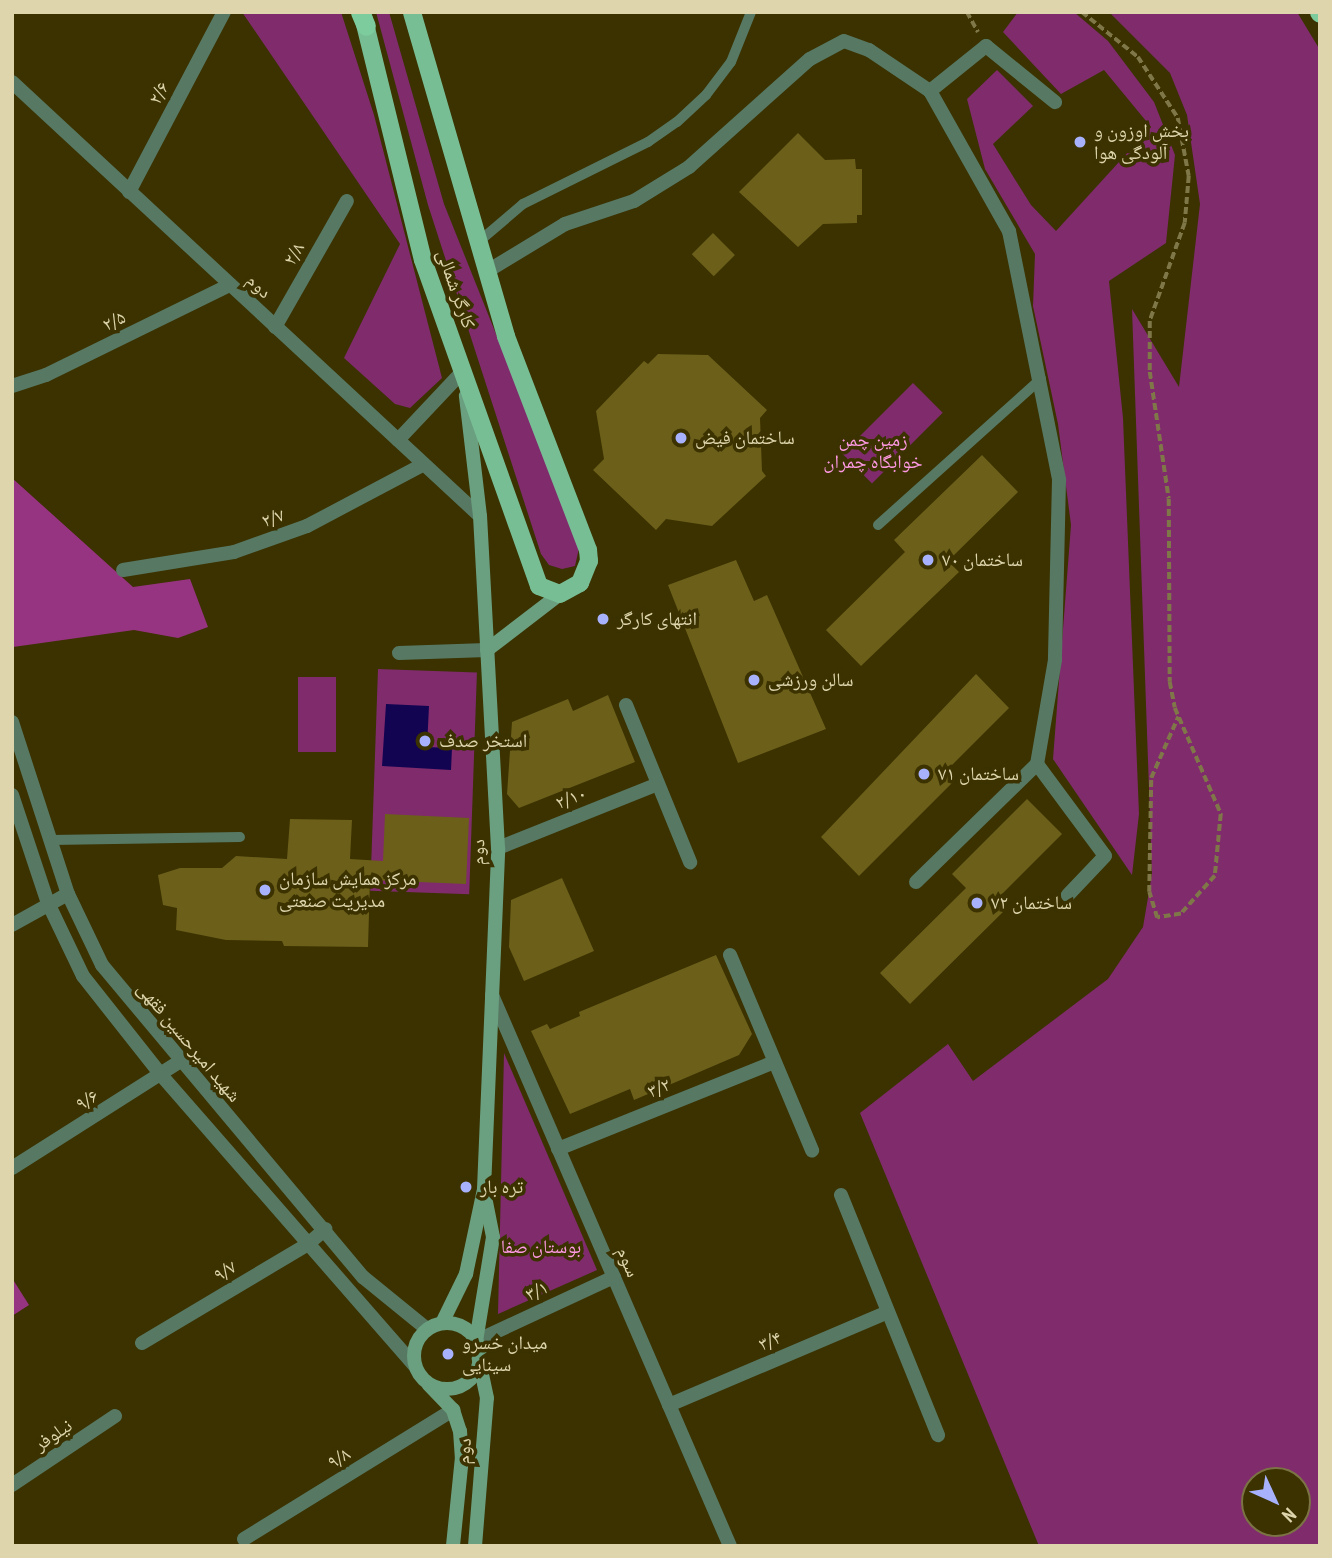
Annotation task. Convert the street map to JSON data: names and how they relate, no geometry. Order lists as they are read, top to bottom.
{
  "streets": {
    "main road": ["دوم", "کارگر شمالی"],
    "street": [
      "۲/۶",
      "۲/۸",
      "۲/۵",
      "۲/۷",
      "۲/۱۰",
      "شهید امیرحسین فقهی",
      "۳/۲",
      "۹/۶",
      "سوم",
      "۹/۷",
      "۳/۱",
      "۳/۴",
      "نیلوفر",
      "۹/۸"
    ]
  },
  "crossings": [
    ["۲/۶", "دوم"],
    ["۲/۸", "دوم"],
    ["دوم", "کارگر شمالی"],
    ["دوم", "۲/۵"],
    ["دوم", "۲/۷"],
    ["دوم", "۲/۱۰"],
    ["دوم", "شهید امیرحسین فقهی"],
    ["دوم", "سوم"],
    ["دوم", "۳/۱"],
    ["دوم", "۹/۸"],
    ["شهید امیرحسین فقهی", "۹/۶"],
    ["شهید امیرحسین فقهی", "۹/۷"],
    ["شهید امیرحسین فقهی", "۳/۱"],
    ["۳/۲", "سوم"],
    ["سوم", "۳/۱"],
    ["سوم", "۳/۴"]
  ],
  "parks": ["زمین چمن خوابگاه چمران", "بوستان صفا"],
  "places": [
    "بخش اوزون و آلودگی هوا",
    "ساختمان فیض",
    "ساختمان ۷۰",
    "انتهای کارگر",
    "سالن ورزشی",
    "استخر صدف",
    "ساختمان ۷۱",
    "مرکز همایش سازمان مدیریت صنعتی",
    "ساختمان ۷۲",
    "تره بار",
    "میدان خسرو سینایی"
  ],
  "north": "bottom right"
}
